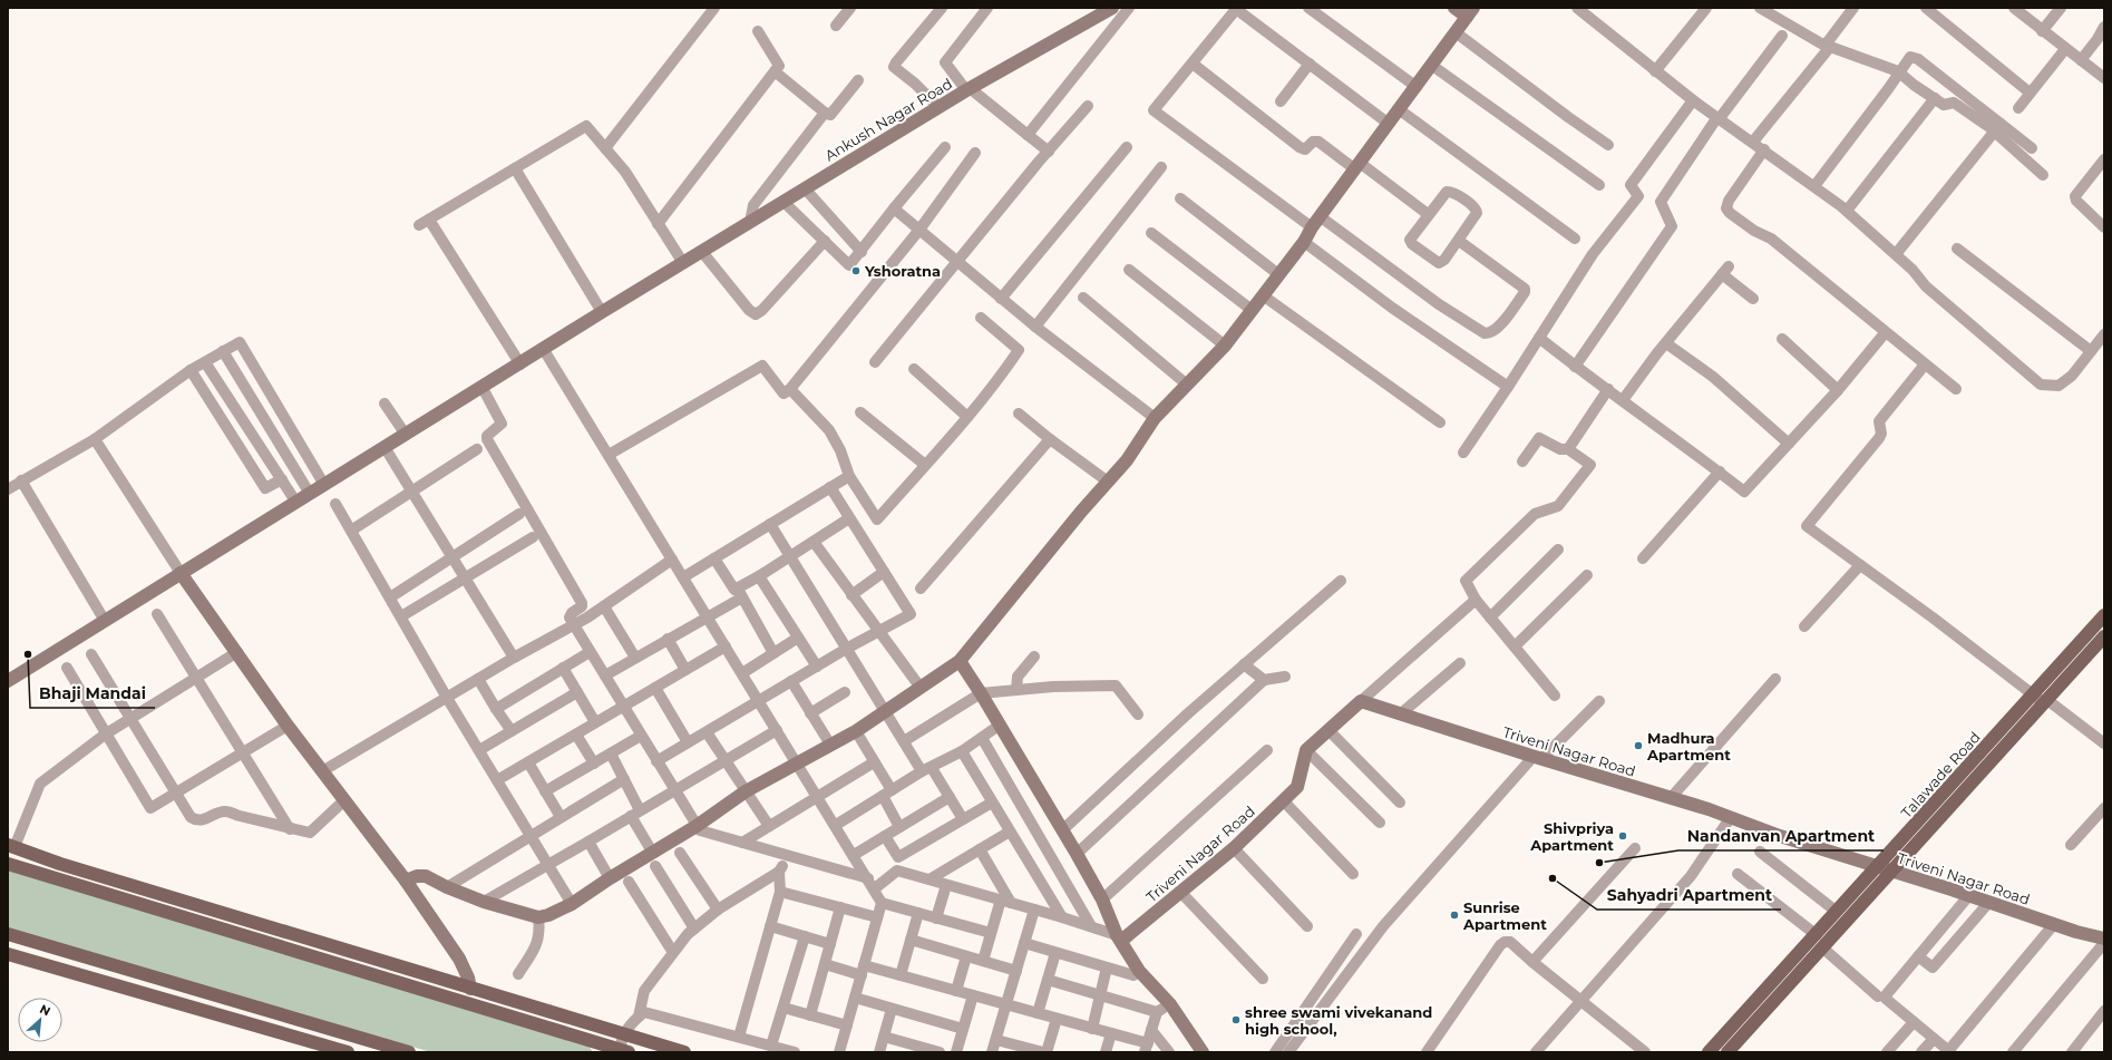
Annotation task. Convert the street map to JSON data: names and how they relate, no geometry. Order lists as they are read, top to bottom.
{
  "streets": {
    "main road": ["Talawade Road"],
    "street": ["Ankush Nagar Road", "Triveni Nagar Road"]
  },
  "crossings": [
    ["Triveni Nagar Road", "Talawade Road"]
  ],
  "places": [
    "Yshoratna",
    "Bhaji Mandai",
    "Madhura Apartment",
    "Shivpriya Apartment",
    "Nandanvan Apartment",
    "Sahyadri Apartment",
    "Sunrise Apartment",
    "shree swami vivekanand high school,"
  ],
  "north": "top right"
}
